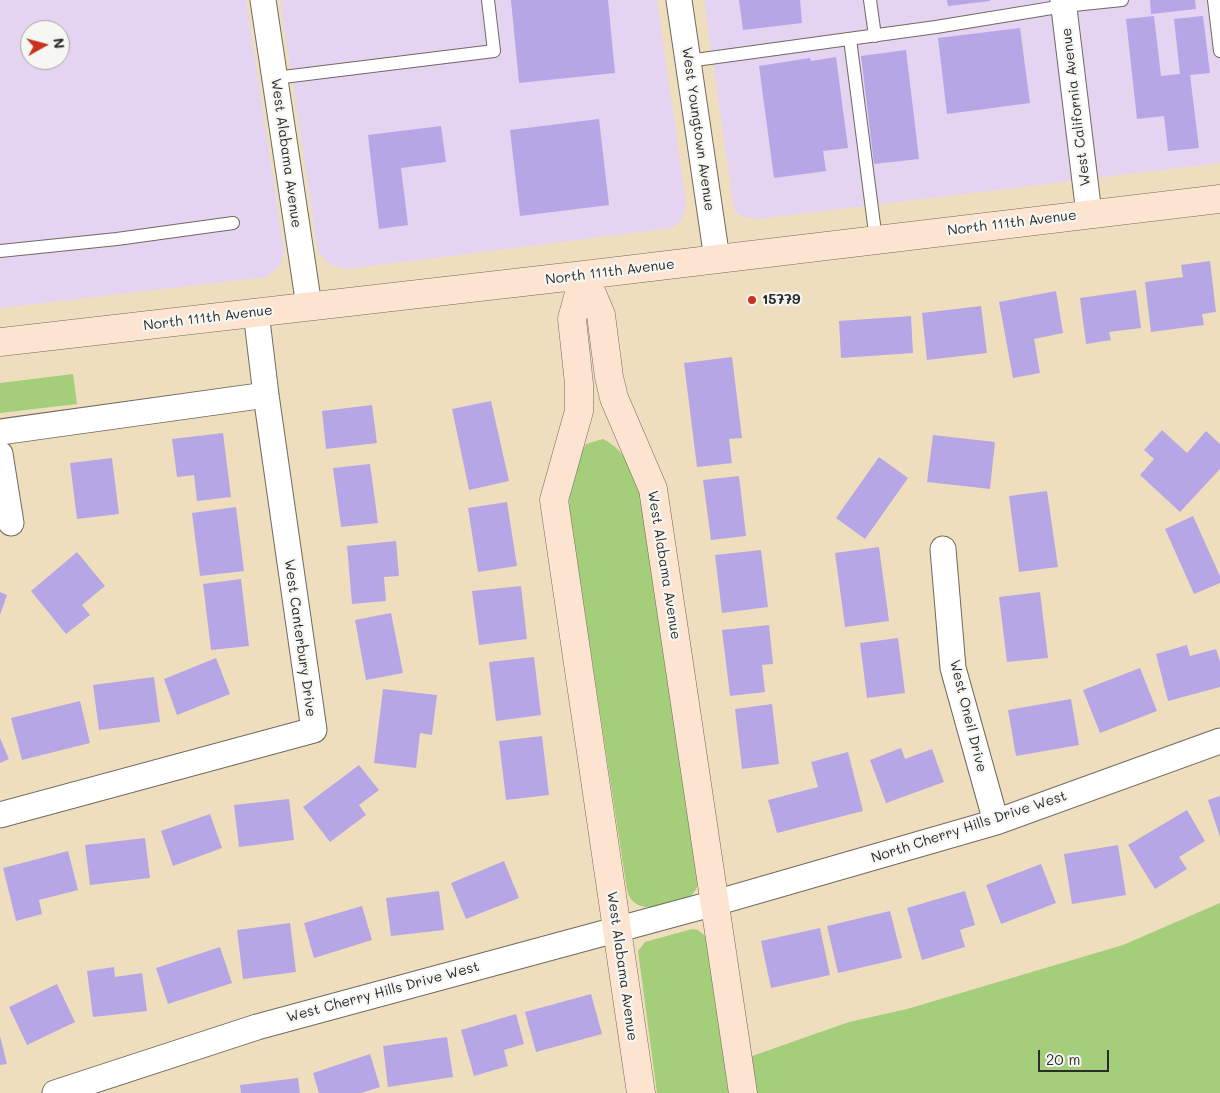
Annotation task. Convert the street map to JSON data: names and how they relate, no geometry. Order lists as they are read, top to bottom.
{
  "streets": {
    "street": [
      "West California Avenue",
      "West Youngtown Avenue",
      "West Alabama Avenue",
      "North 111th Avenue",
      "West Canterbury Drive",
      "West Oneil Drive",
      "North Cherry Hills Drive West",
      "West Cherry Hills Drive West"
    ]
  },
  "crossings": [
    ["West California Avenue", "North 111th Avenue"],
    ["West Youngtown Avenue", "North 111th Avenue"],
    ["West Alabama Avenue", "North 111th Avenue"],
    ["West Alabama Avenue", "North Cherry Hills Drive West"],
    ["West Alabama Avenue", "West Cherry Hills Drive West"],
    ["North 111th Avenue", "West Canterbury Drive"],
    ["West Oneil Drive", "North Cherry Hills Drive West"],
    ["North Cherry Hills Drive West", "West Cherry Hills Drive West"]
  ],
  "places": ["15779"],
  "scale_bar": "20 m",
  "north": "right"
}
